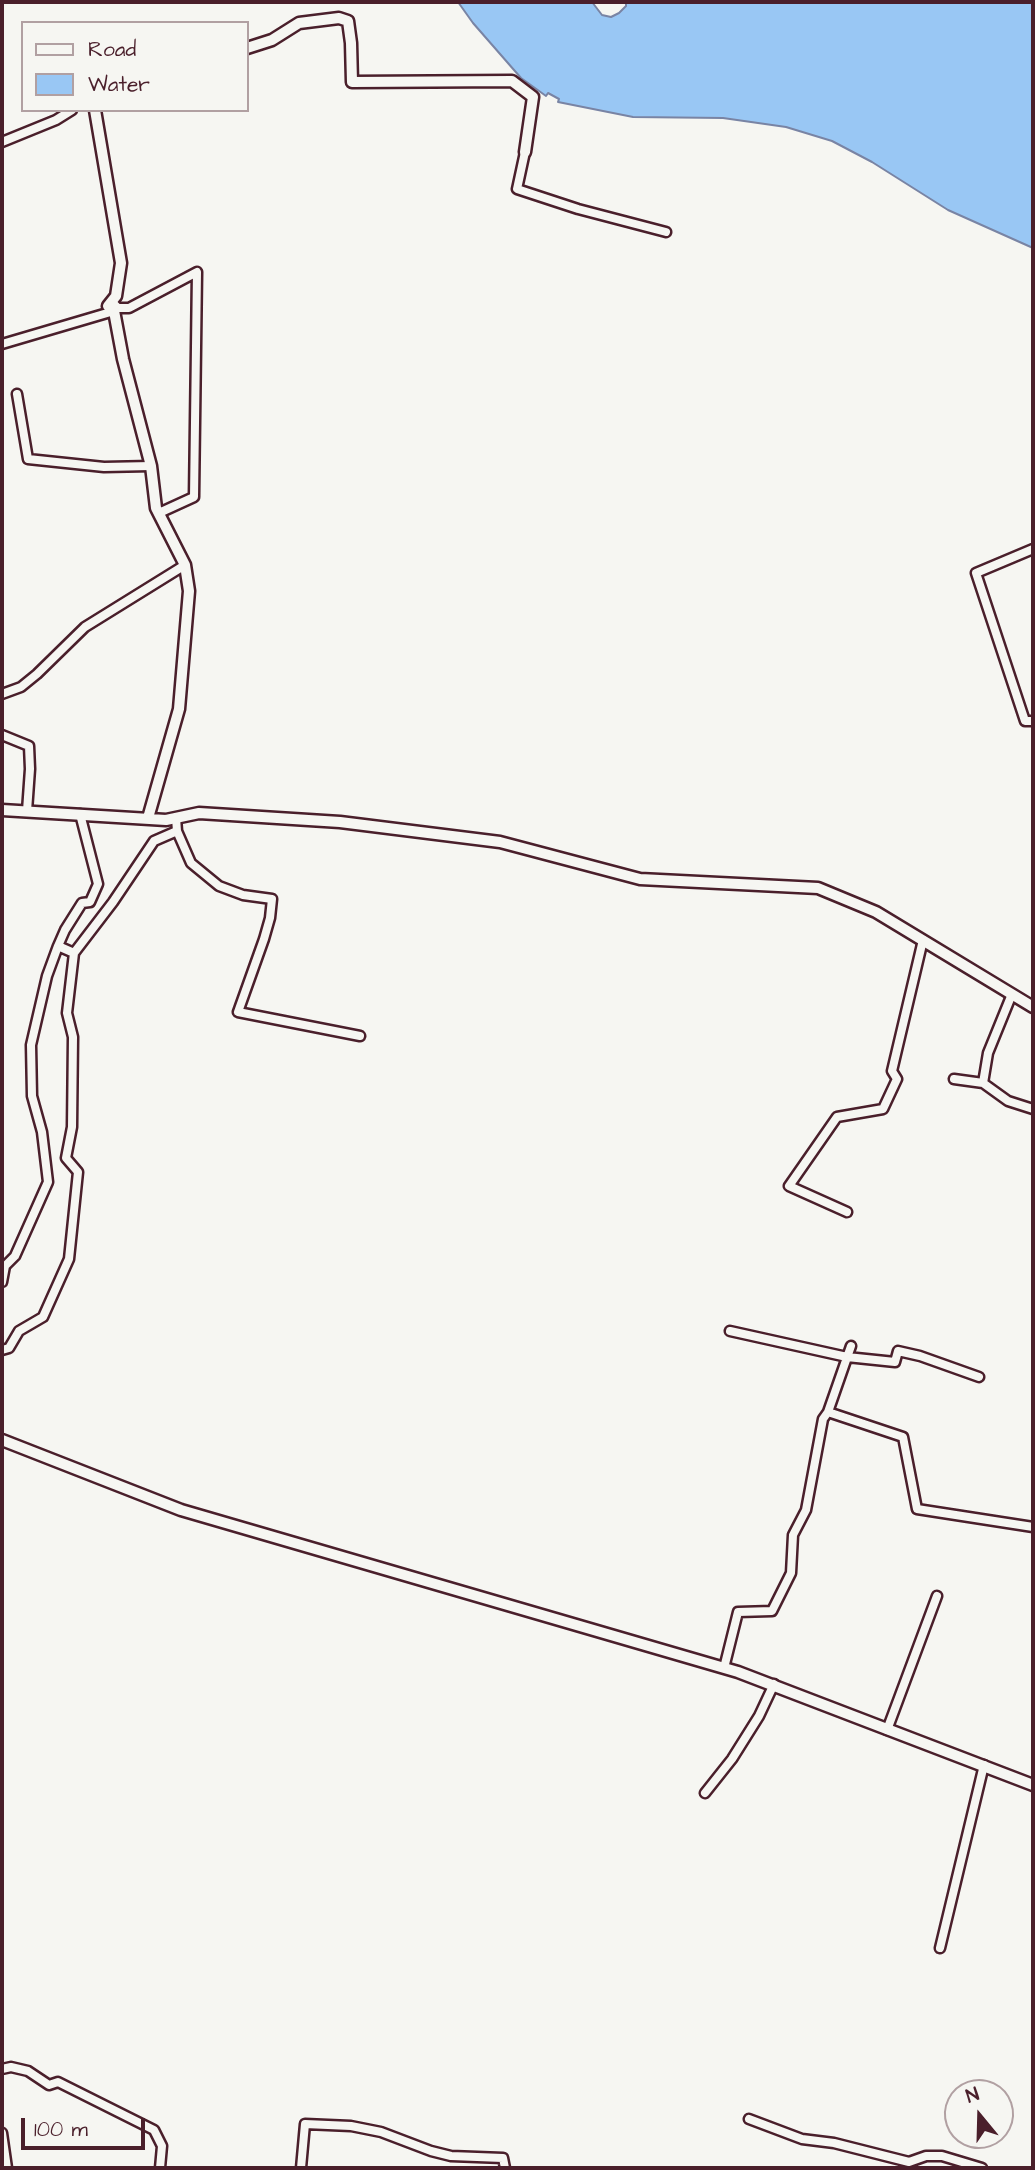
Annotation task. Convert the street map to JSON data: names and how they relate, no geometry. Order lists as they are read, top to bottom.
{
  "legend": ["Road", "Water"],
  "scale_bar": "100 m",
  "north": "top"
}
